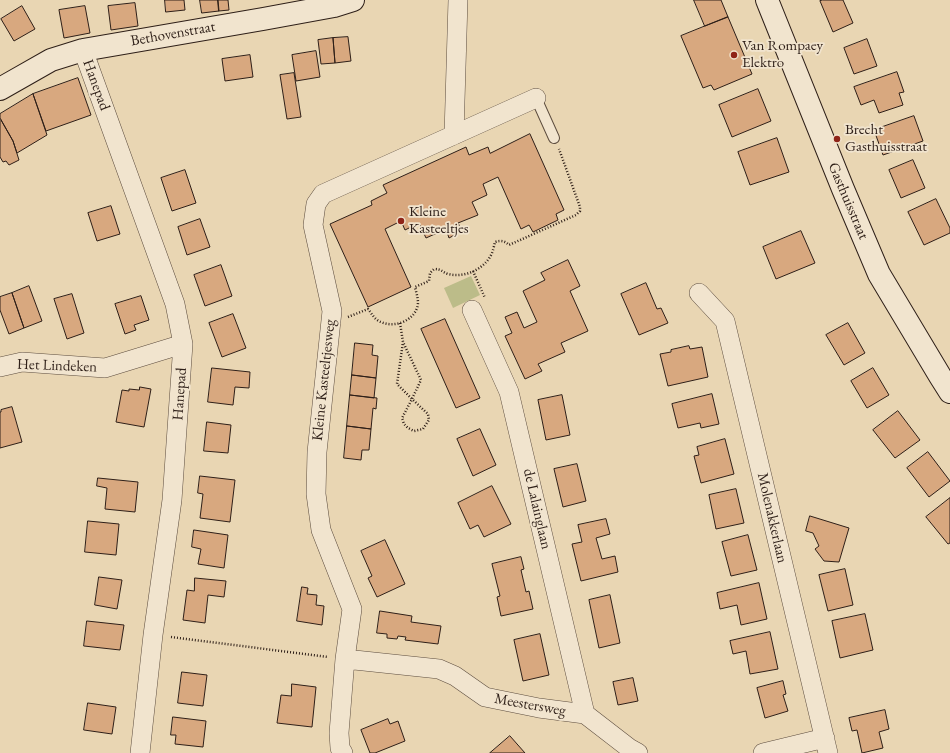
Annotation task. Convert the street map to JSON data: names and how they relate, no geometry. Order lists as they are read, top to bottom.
{
  "streets": {
    "main road": ["Bethovenstraat", "Gasthuisstraat"],
    "street": [
      "Hanepad",
      "Het Lindeken",
      "Kleine Kasteeltjesweg",
      "de Lalainglaan",
      "Molenakkerlaan",
      "Meestersweg"
    ]
  },
  "crossings": [
    ["Bethovenstraat", "Hanepad"],
    ["Hanepad", "Het Lindeken"],
    ["Kleine Kasteeltjesweg", "Meestersweg"],
    ["de Lalainglaan", "Meestersweg"]
  ],
  "places": ["Van Rompaey Elektro", "Brecht Gasthuisstraat", "Kleine Kasteeltjes"]
}
